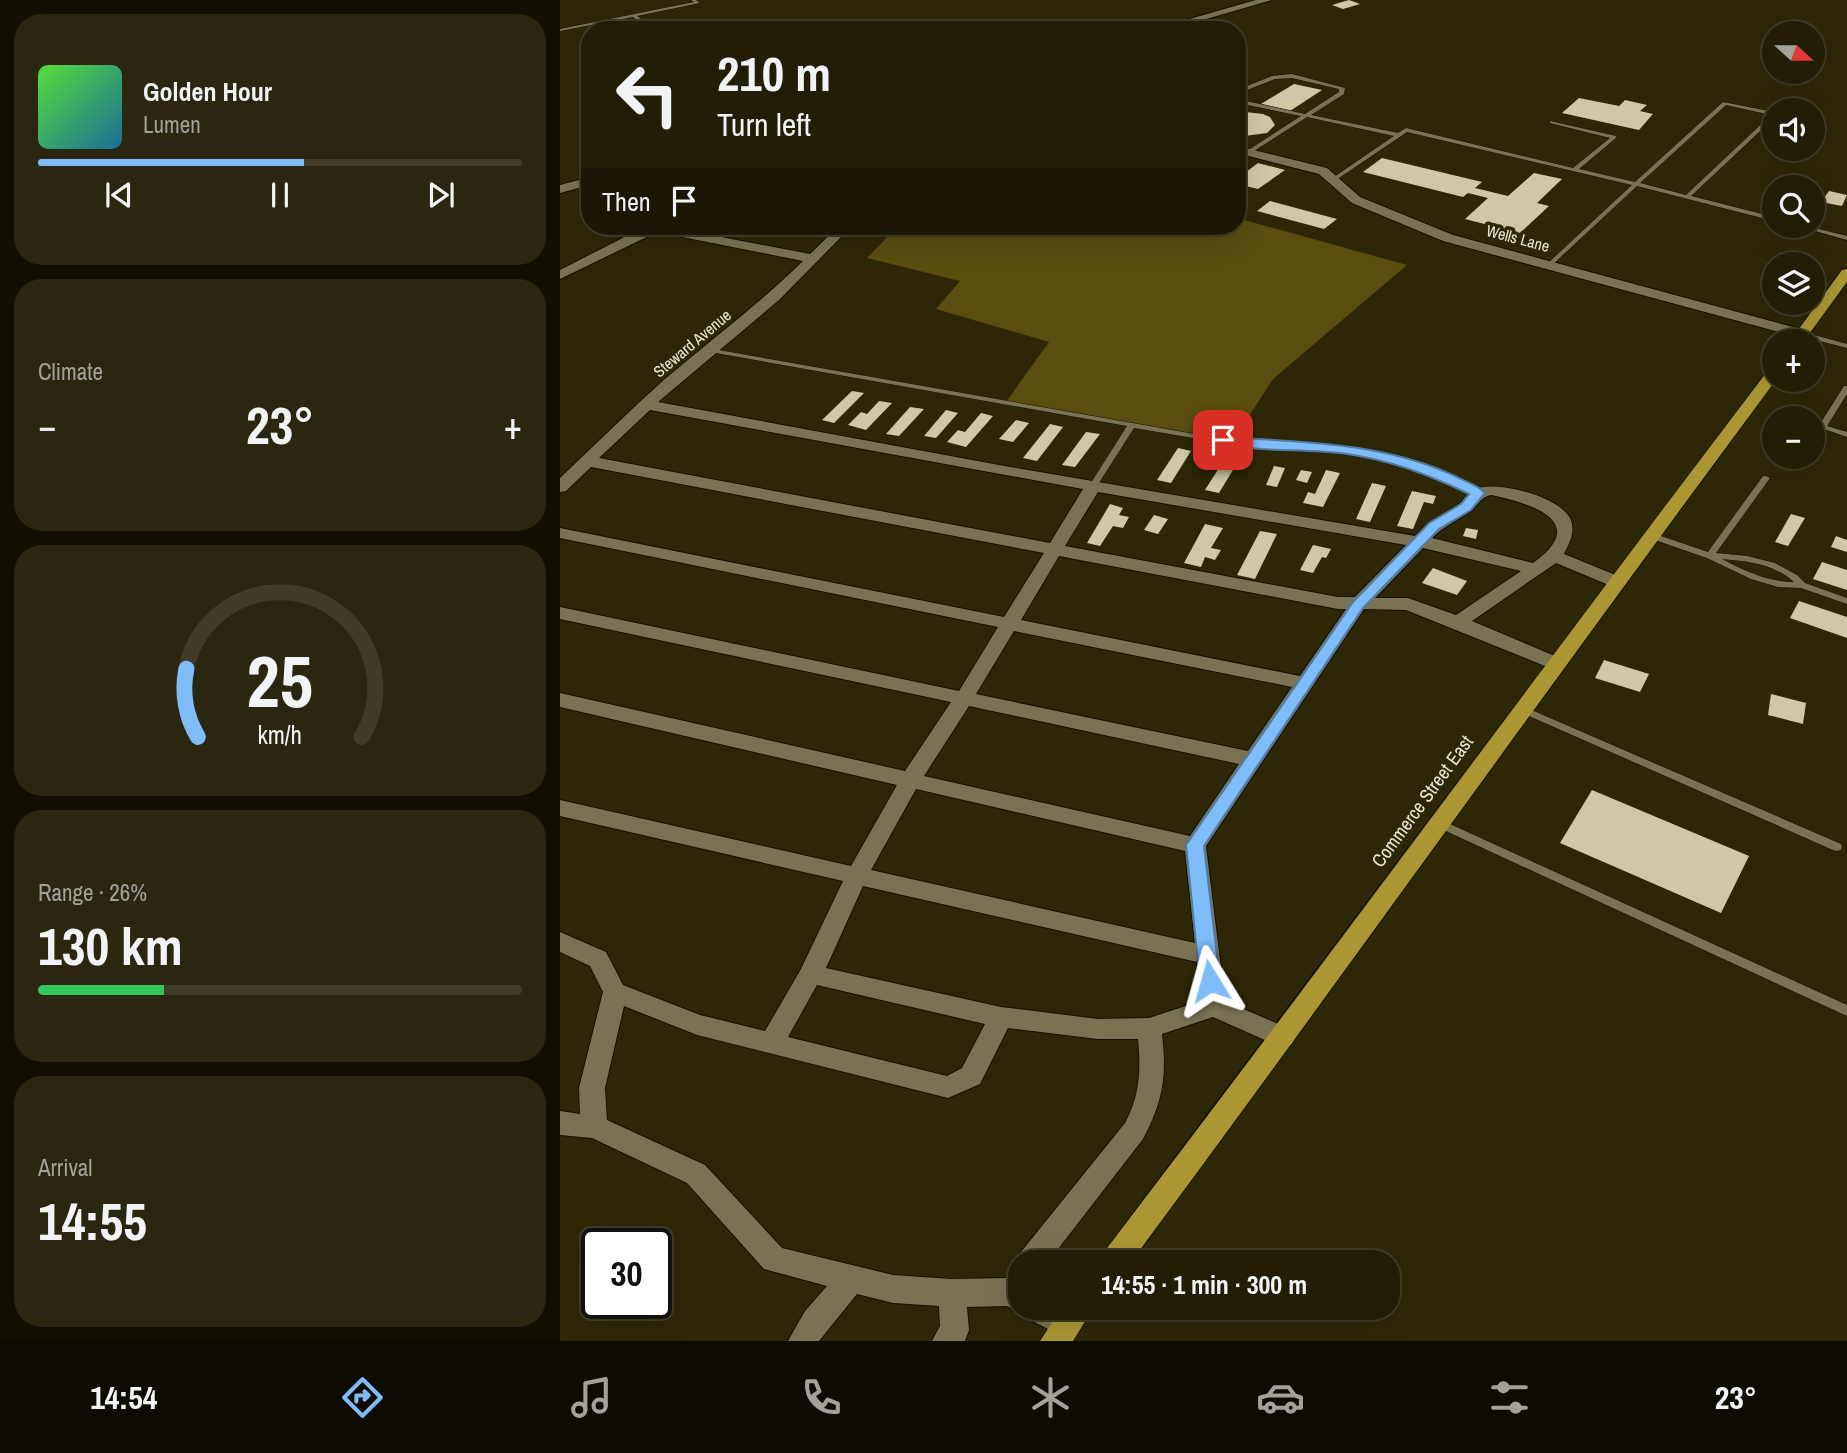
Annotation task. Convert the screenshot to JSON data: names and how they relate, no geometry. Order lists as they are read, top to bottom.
{
  "streets": {
    "highway": ["Commerce Street East"],
    "street": ["Wells Lane", "Steward Avenue"]
  },
  "north": "right",
  "page": {
    "map_buttons": ["+", "−"],
    "turn": ["210 m", "Turn left"],
    "song": ["Golden Hour", "Lumen"],
    "then": "Then",
    "tile": [
      "Climate",
      ["Range · 26%", "130 km"],
      ["Arrival", "14:55"]
    ],
    "heat": ["−", "23°", "+"],
    "limit": "30",
    "trip": "14:55 · 1 min · 300 m",
    "tabs": ["14:54", "23°"],
    "gauge": ["25", "km/h"]
  }
}
